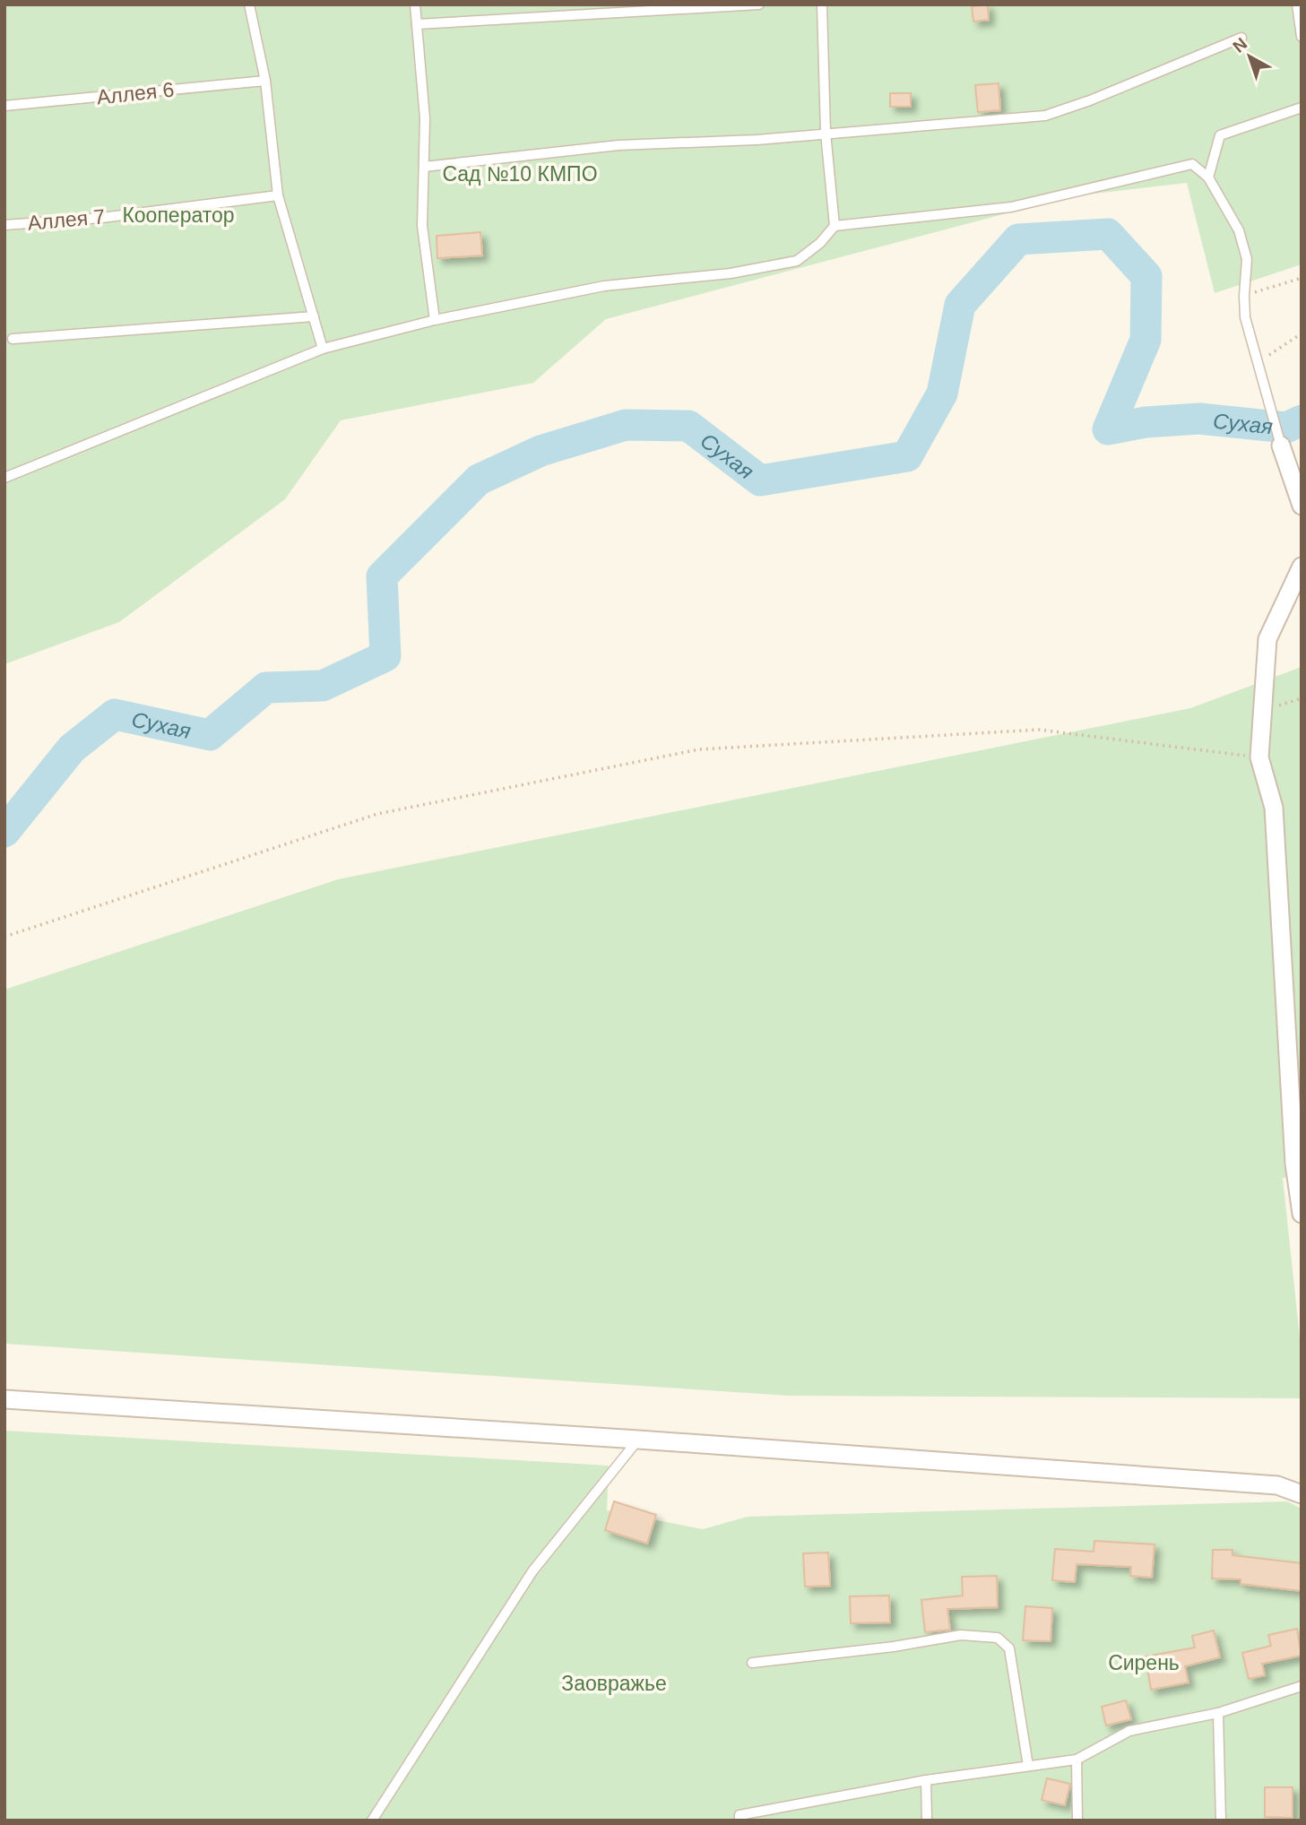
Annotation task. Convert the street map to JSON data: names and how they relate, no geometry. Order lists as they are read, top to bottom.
{
  "streets": {
    "lane": ["Аллея 6", "Аллея 7"]
  },
  "water": ["Сухая"],
  "parks": [
    "Сад №10 КМПО",
    "Кооператор",
    "Сирень",
    "Заовражье"
  ],
  "north": "top left"
}
